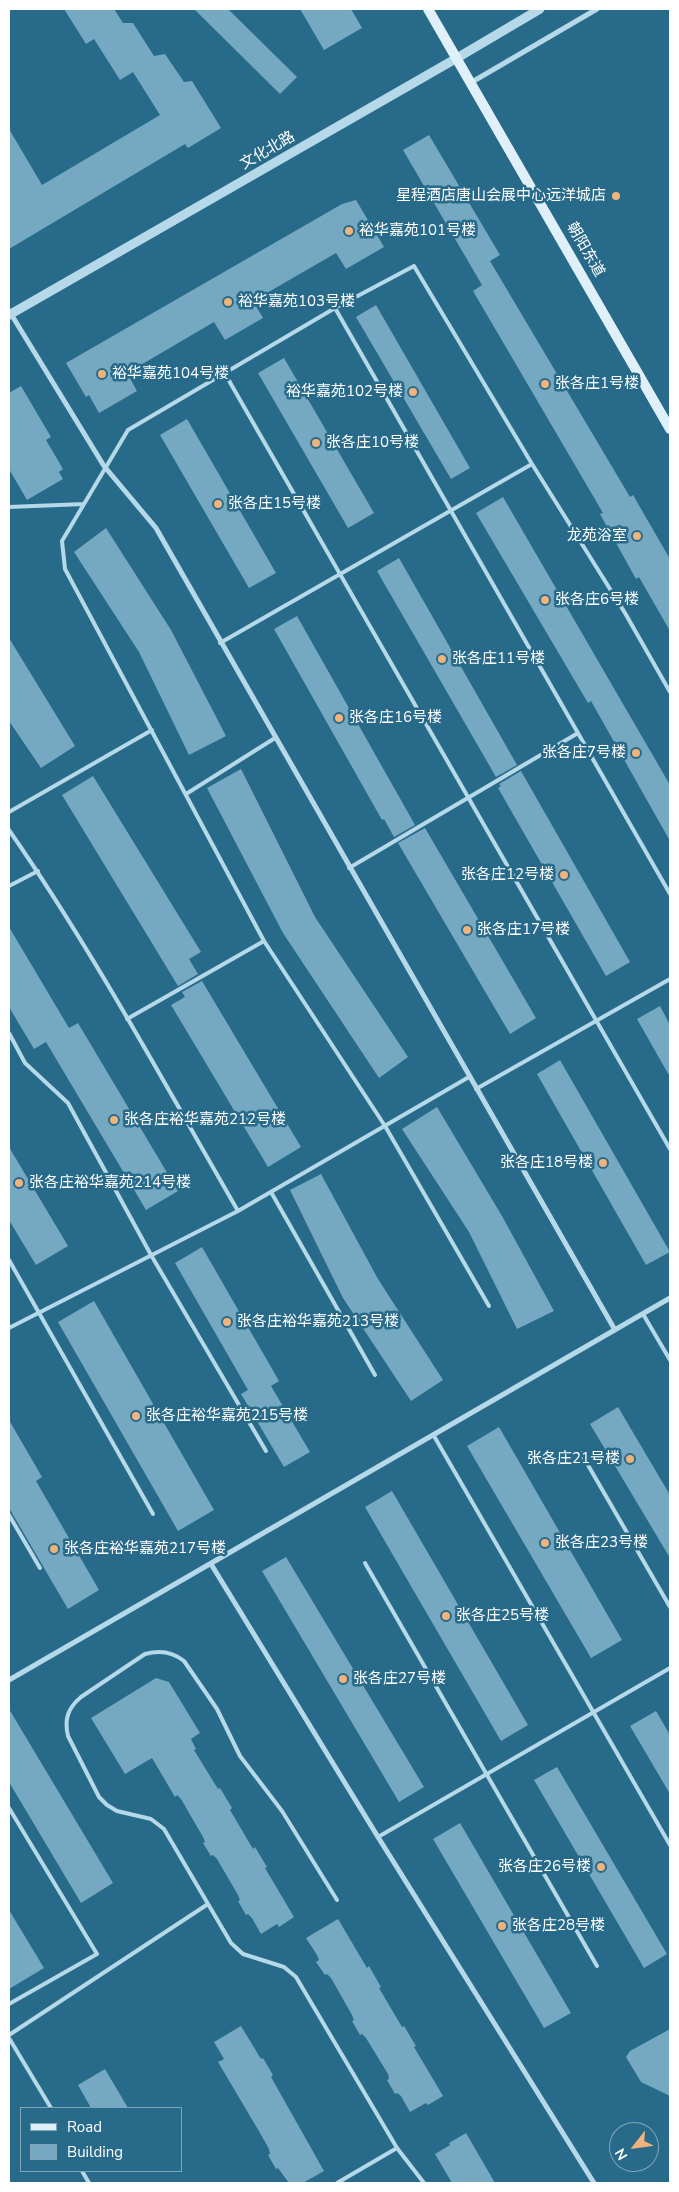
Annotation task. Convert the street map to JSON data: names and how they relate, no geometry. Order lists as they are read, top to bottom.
{
  "streets": {
    "main road": ["朝阳东道"],
    "street": ["文化北路"]
  },
  "crossings": [
    ["文化北路", "朝阳东道"]
  ],
  "places": [
    "星程酒店唐山会展中心远洋城店",
    "裕华嘉苑101号楼",
    "裕华嘉苑103号楼",
    "裕华嘉苑104号楼",
    "张各庄1号楼",
    "裕华嘉苑102号楼",
    "张各庄10号楼",
    "张各庄15号楼",
    "龙苑浴室",
    "张各庄6号楼",
    "张各庄11号楼",
    "张各庄16号楼",
    "张各庄7号楼",
    "张各庄12号楼",
    "张各庄17号楼",
    "张各庄裕华嘉苑212号楼",
    "张各庄18号楼",
    "张各庄裕华嘉苑214号楼",
    "张各庄裕华嘉苑213号楼",
    "张各庄裕华嘉苑215号楼",
    "张各庄21号楼",
    "张各庄23号楼",
    "张各庄裕华嘉苑217号楼",
    "张各庄25号楼",
    "张各庄27号楼",
    "张各庄26号楼",
    "张各庄28号楼"
  ],
  "legend": ["Road", "Building"],
  "north": "bottom left"
}
